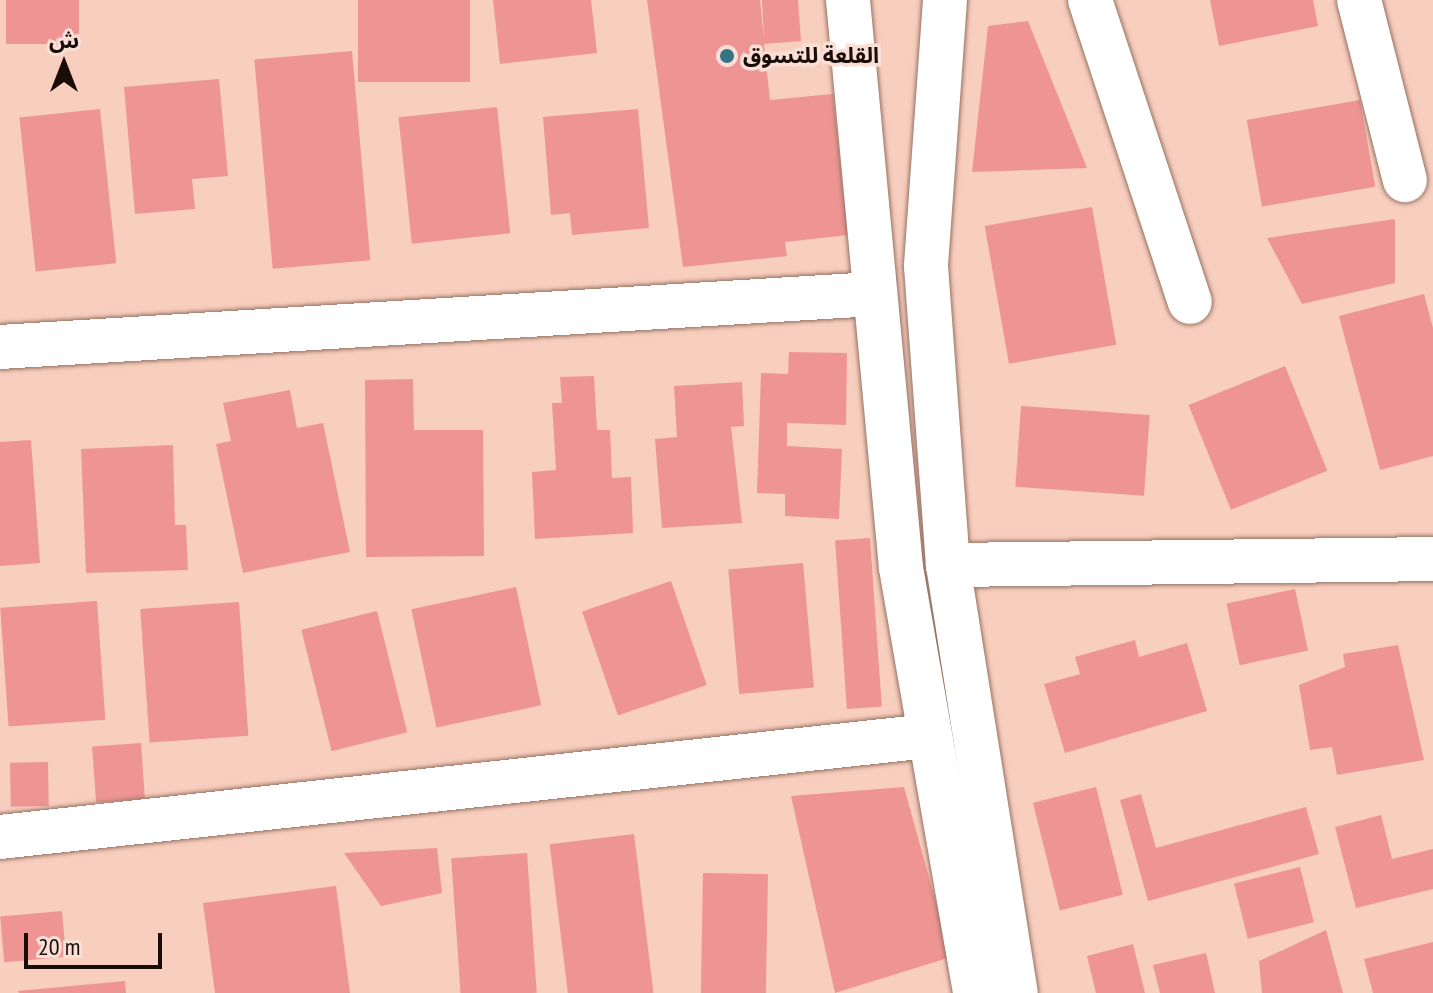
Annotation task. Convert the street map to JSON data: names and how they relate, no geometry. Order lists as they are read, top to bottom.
{
  "places": ["القلعة للتسوق"],
  "scale_bar": "20 m",
  "north": "top"
}
